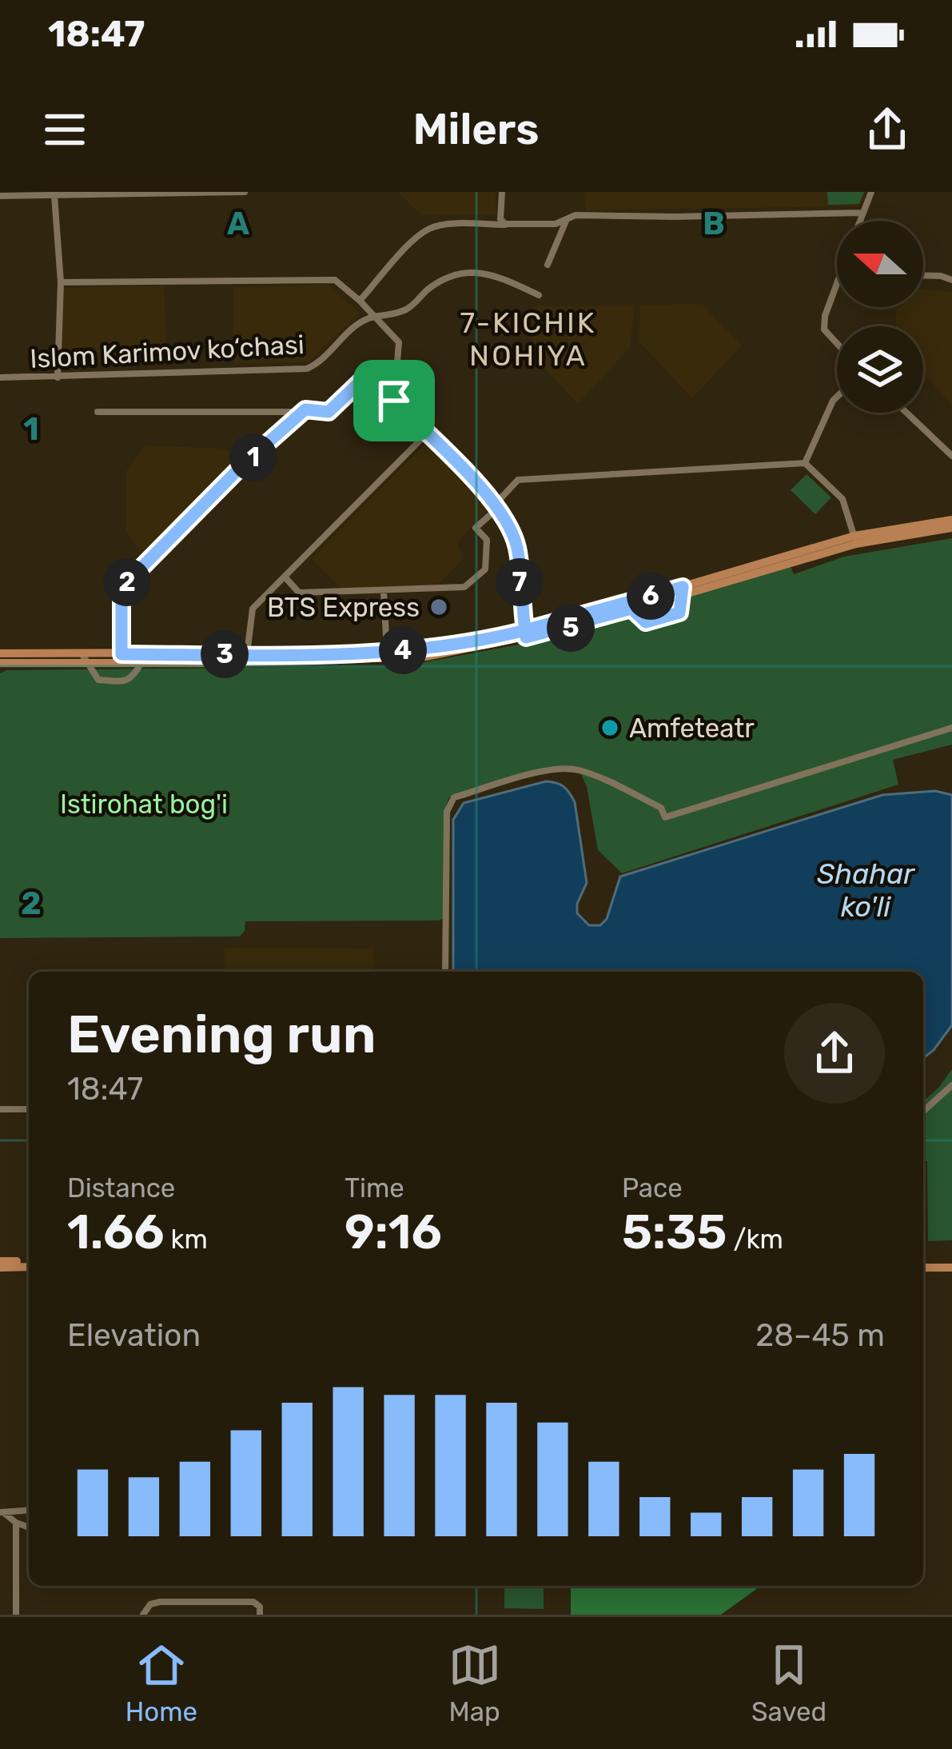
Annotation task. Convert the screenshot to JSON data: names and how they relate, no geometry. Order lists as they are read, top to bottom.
{
  "streets": {
    "street": ["Islom Karimov ko‘chasi"]
  },
  "districts": ["7-KICHIK NOHIYA"],
  "water": ["Shahar ko'li"],
  "parks": ["Istirohat bog'i"],
  "places": ["BTS Express", "Amfeteatr"],
  "north": "left",
  "page": {
    "status": "18:47",
    "header": "Milers",
    "pins": [
      "1",
      "2",
      "7",
      "6",
      "5",
      "4",
      "3"
    ],
    "heading": ["Evening run", "18:47"],
    "stats": [
      ["Distance", "1.66 km"],
      ["Time", "9:16"],
      ["Pace", "5:35 /km"]
    ],
    "chart": ["Elevation", "28–45 m"],
    "tabs": ["Home", "Map", "Saved"]
  },
  "grid": {
    "columns": ["A", "B"],
    "rows": ["1", "2"]
  }
}
